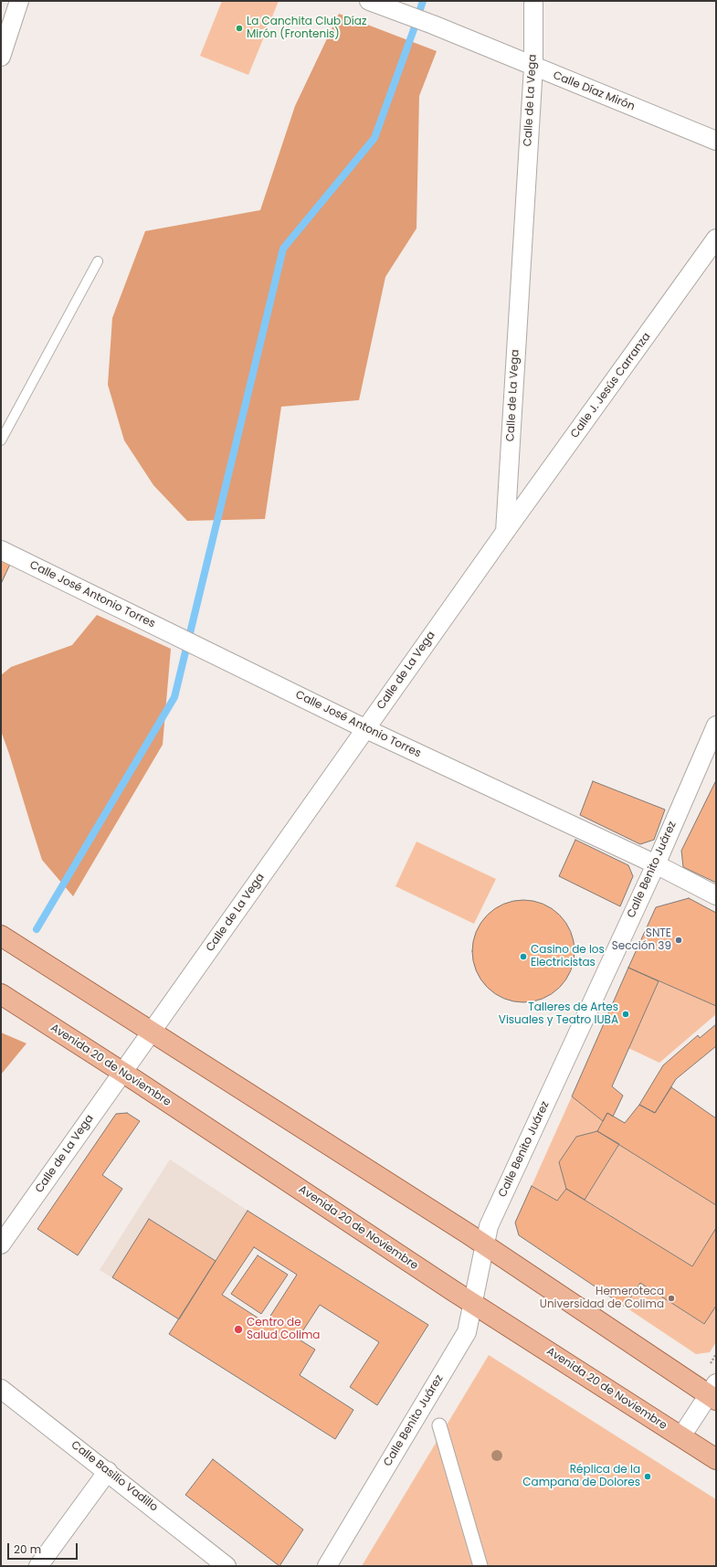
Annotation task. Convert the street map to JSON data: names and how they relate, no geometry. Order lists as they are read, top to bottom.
{
  "streets": {
    "main road": ["Avenida 20 de Noviembre"],
    "street": [
      "Calle Díaz Mirón",
      "Calle de La Vega",
      "Calle J. Jesús Carranza",
      "Calle José Antonio Torres",
      "Calle Benito Juárez",
      "Calle Basilio Vadillo"
    ]
  },
  "crossings": [
    ["Calle Díaz Mirón", "Calle de La Vega"],
    ["Calle de La Vega", "Calle J. Jesús Carranza"],
    ["Calle de La Vega", "Calle José Antonio Torres"],
    ["Calle de La Vega", "Avenida 20 de Noviembre"],
    ["Calle José Antonio Torres", "Calle Benito Juárez"],
    ["Calle Benito Juárez", "Avenida 20 de Noviembre"]
  ],
  "places": [
    "La Canchita Club Díaz Mirón (Frontenis)",
    "SNTE Sección 39",
    "Casino de los Electricistas",
    "Talleres de Artes Visuales y Teatro IUBA",
    "Hemeroteca Universidad de Colima",
    "Centro de Salud Colima",
    "Réplica de la Campana de Dolores"
  ],
  "scale_bar": "20 m"
}
